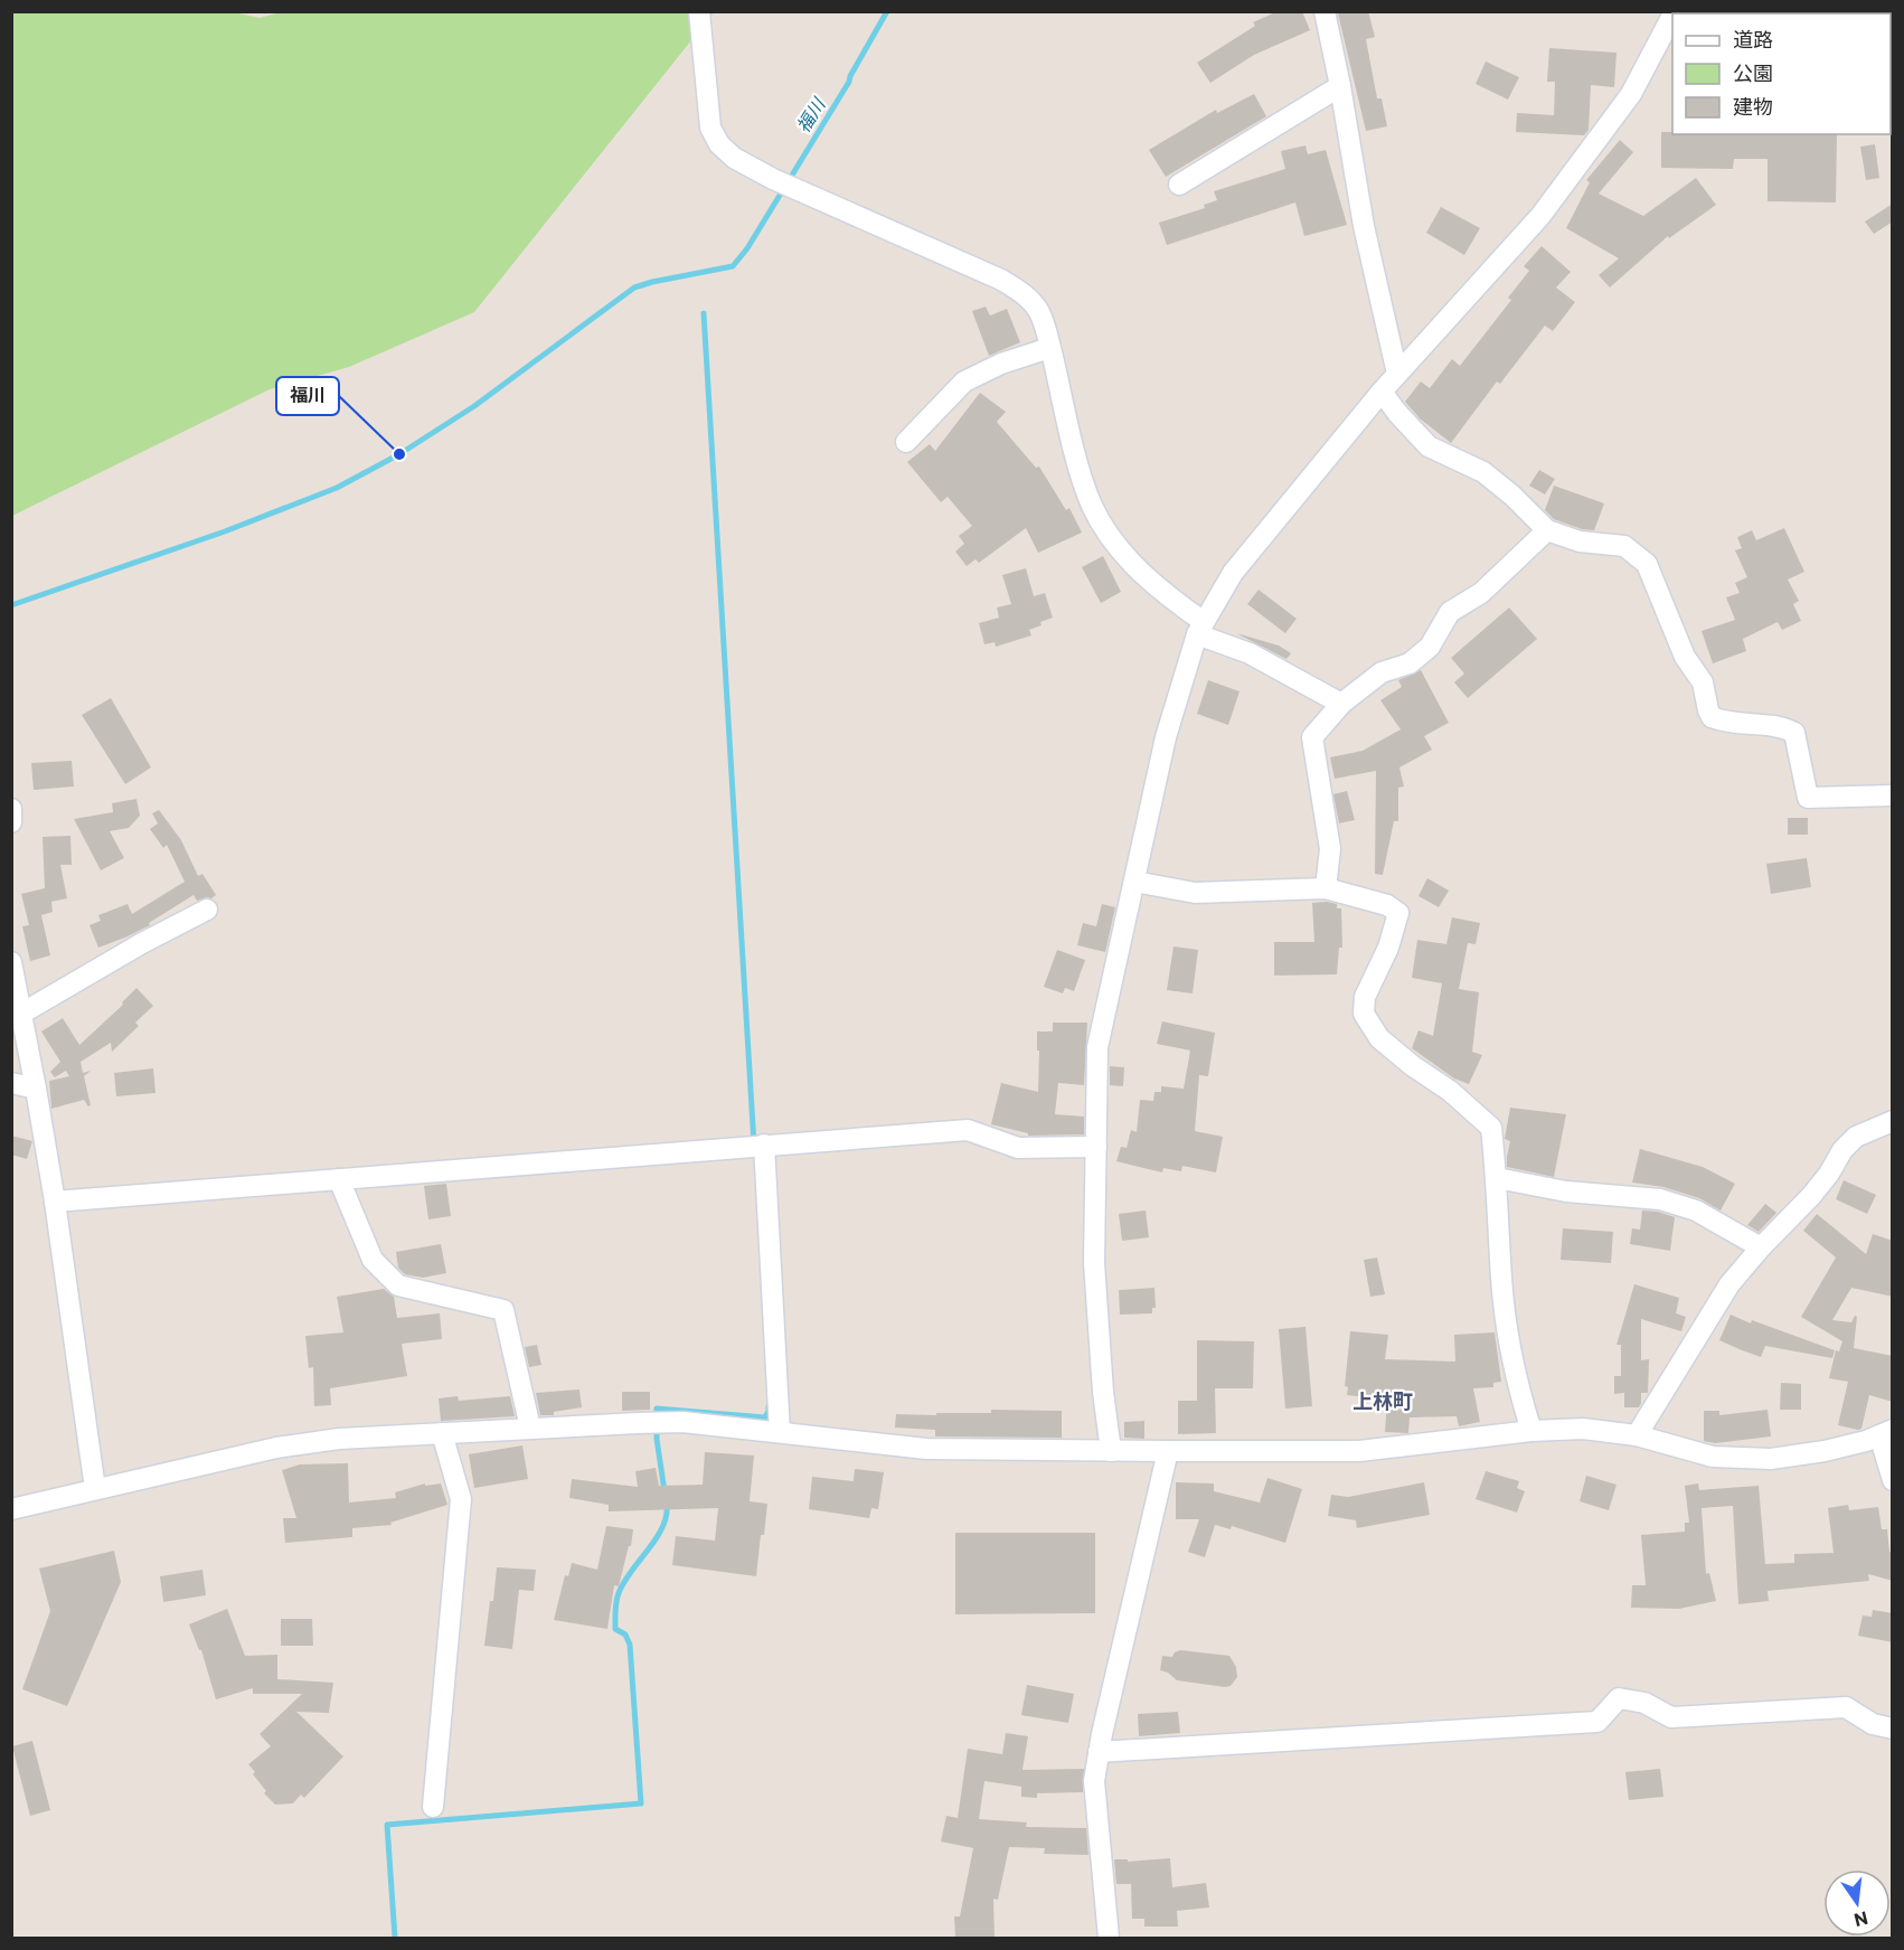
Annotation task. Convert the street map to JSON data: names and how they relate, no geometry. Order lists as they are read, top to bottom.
{
  "districts": ["上林町"],
  "water": ["福川"],
  "places": ["福川"],
  "legend": ["道路", "公園", "建物"],
  "north": "bottom"
}
